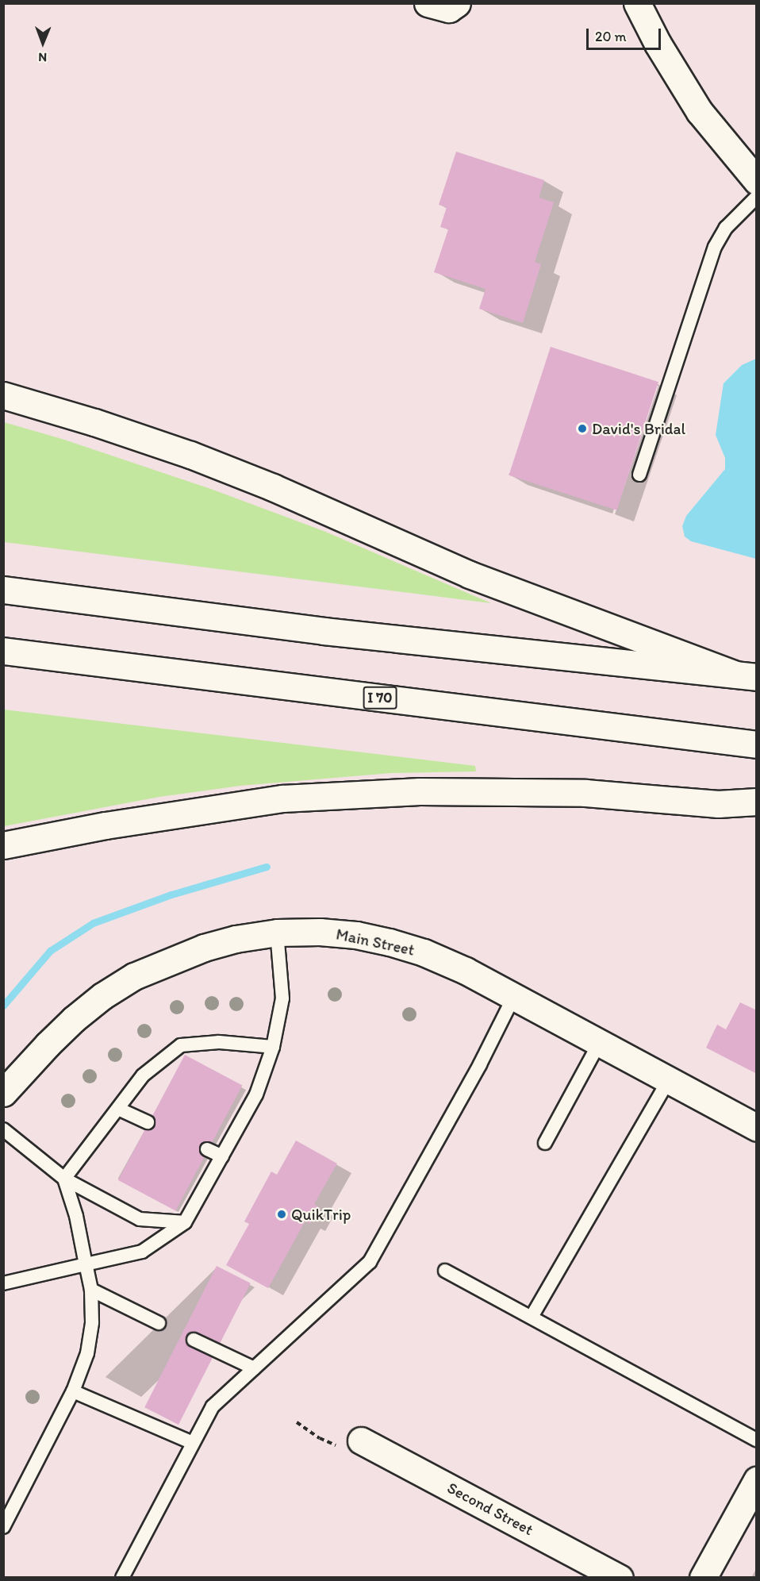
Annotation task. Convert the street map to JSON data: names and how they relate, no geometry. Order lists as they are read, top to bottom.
{
  "streets": {
    "main road": ["I 70", "Main Street", "Second Street"]
  },
  "places": ["David's Bridal", "QuikTrip"],
  "scale_bar": "20 m",
  "north": "bottom"
}
